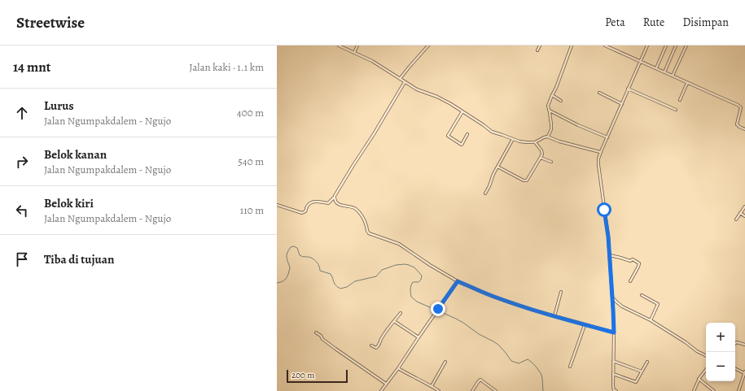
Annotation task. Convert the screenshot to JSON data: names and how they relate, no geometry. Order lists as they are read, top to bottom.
{
  "scale_bar": "200 m",
  "page": {
    "header": "Streetwise",
    "nav": ["Peta", "Rute", "Disimpan"],
    "heading": ["14 mnt", "Jalan kaki · 1.1 km"],
    "list": [
      ["Lurus", "Jalan Ngumpakdalem - Ngujo", "400 m"],
      ["Belok kanan", "Jalan Ngumpakdalem - Ngujo", "540 m"],
      ["Belok kiri", "Jalan Ngumpakdalem - Ngujo", "110 m"],
      "Tiba di tujuan"
    ],
    "map_buttons": ["+", "−"],
    "scale": "200 m"
  }
}
